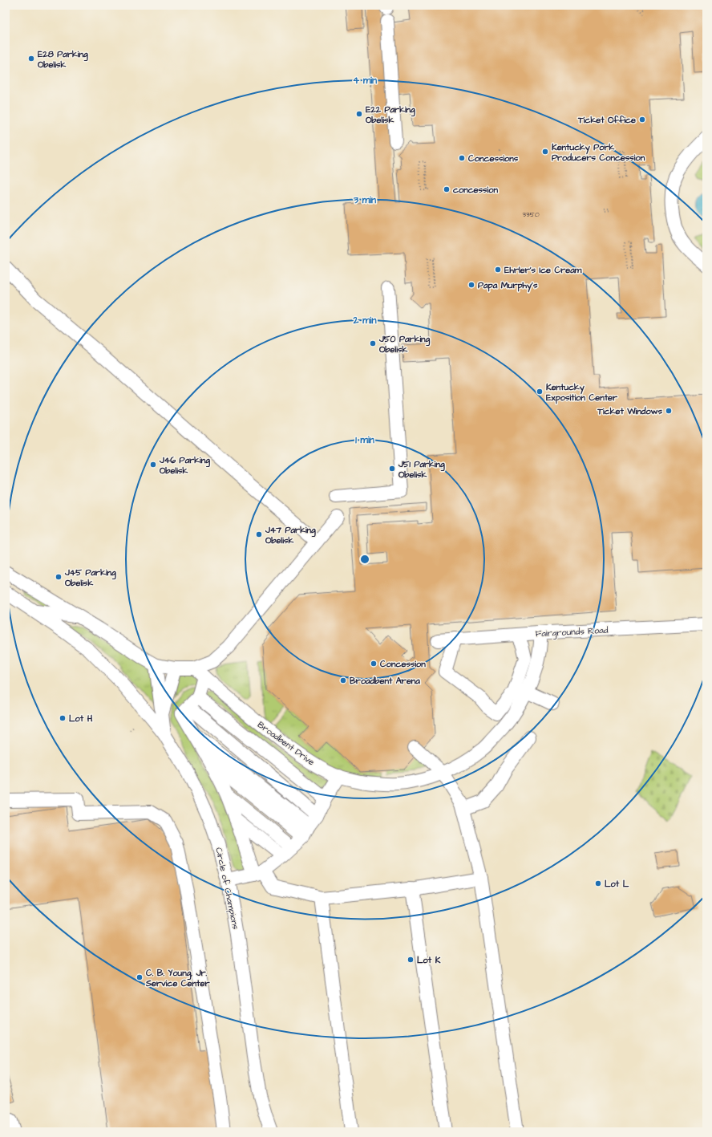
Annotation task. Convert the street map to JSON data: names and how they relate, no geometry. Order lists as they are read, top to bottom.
{
  "streets": {
    "street": ["Fairgrounds Road", "Broadbent Drive", "Circle of Champions"]
  },
  "crossings": [
    ["Fairgrounds Road", "Broadbent Drive"]
  ],
  "places": [
    "E28 Parking Obelisk",
    "E22 Parking Obelisk",
    "Ticket Office",
    "Kentucky Pork Producers Concession",
    "Concessions",
    "concession",
    "Ehrler's Ice Cream",
    "Papa Murphy's",
    "J50 Parking Obelisk",
    "Kentucky Exposition Center",
    "Ticket Windows",
    "J46 Parking Obelisk",
    "J51 Parking Obelisk",
    "J47 Parking Obelisk",
    "J45 Parking Obelisk",
    "Concession",
    "Broadbent Arena",
    "Lot H",
    "Lot L",
    "Lot K",
    "C. B. Young, Jr. Service Center"
  ],
  "house_numbers": ["3350"],
  "rings": [
    "4 min",
    "3 min",
    "2 min",
    "1 min"
  ]
}
